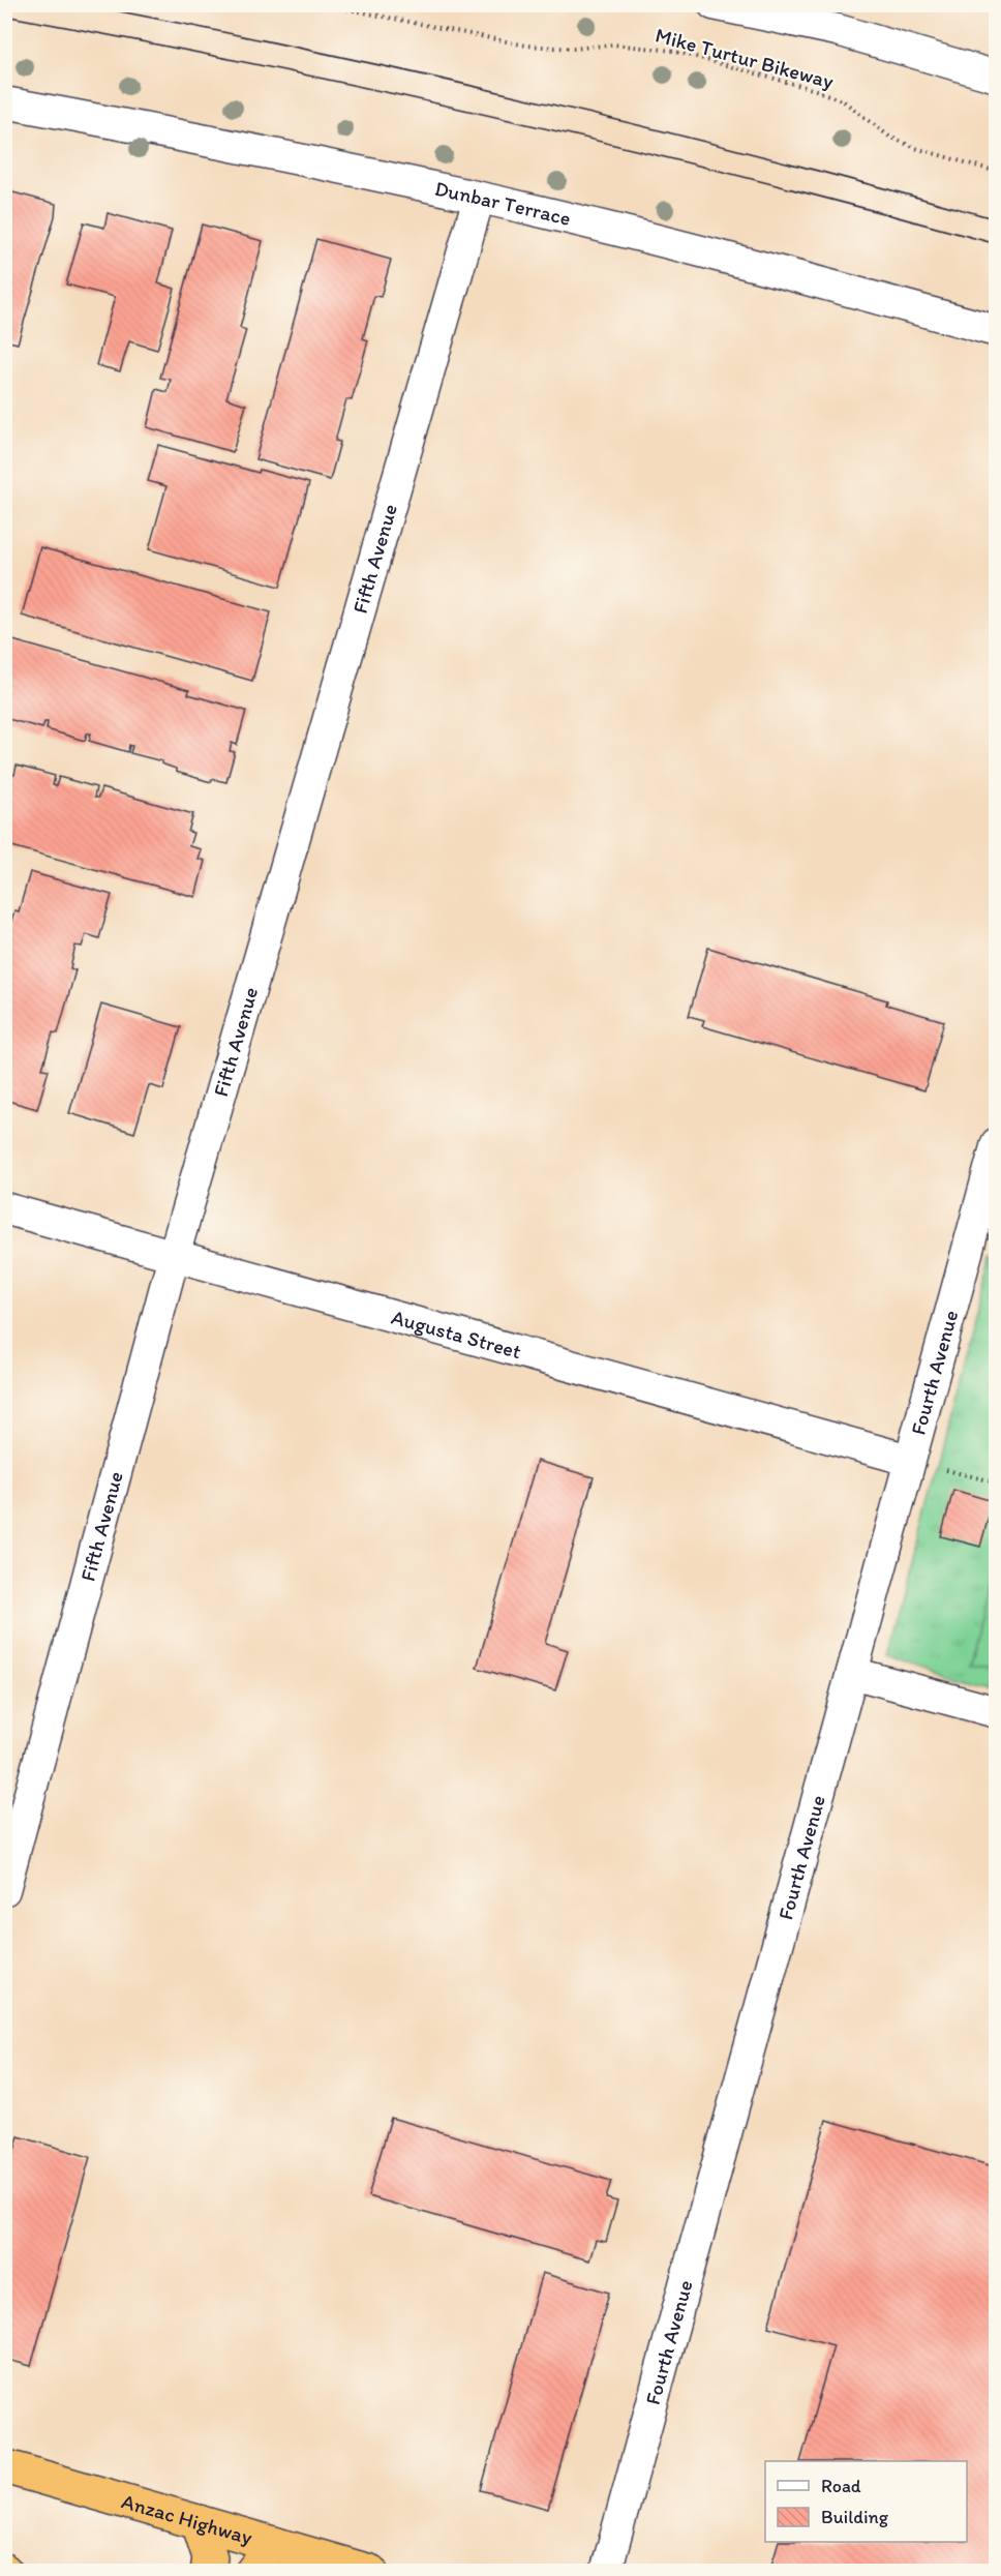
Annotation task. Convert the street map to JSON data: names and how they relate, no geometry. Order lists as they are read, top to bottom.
{
  "streets": {
    "highway": ["Anzac Highway"],
    "street": [
      "Dunbar Terrace",
      "Fifth Avenue",
      "Augusta Street",
      "Fourth Avenue"
    ],
    "path": ["Mike Turtur Bikeway"]
  },
  "crossings": [
    ["Dunbar Terrace", "Fifth Avenue"],
    ["Fifth Avenue", "Augusta Street"],
    ["Augusta Street", "Fourth Avenue"]
  ],
  "legend": ["Road", "Building"]
}
